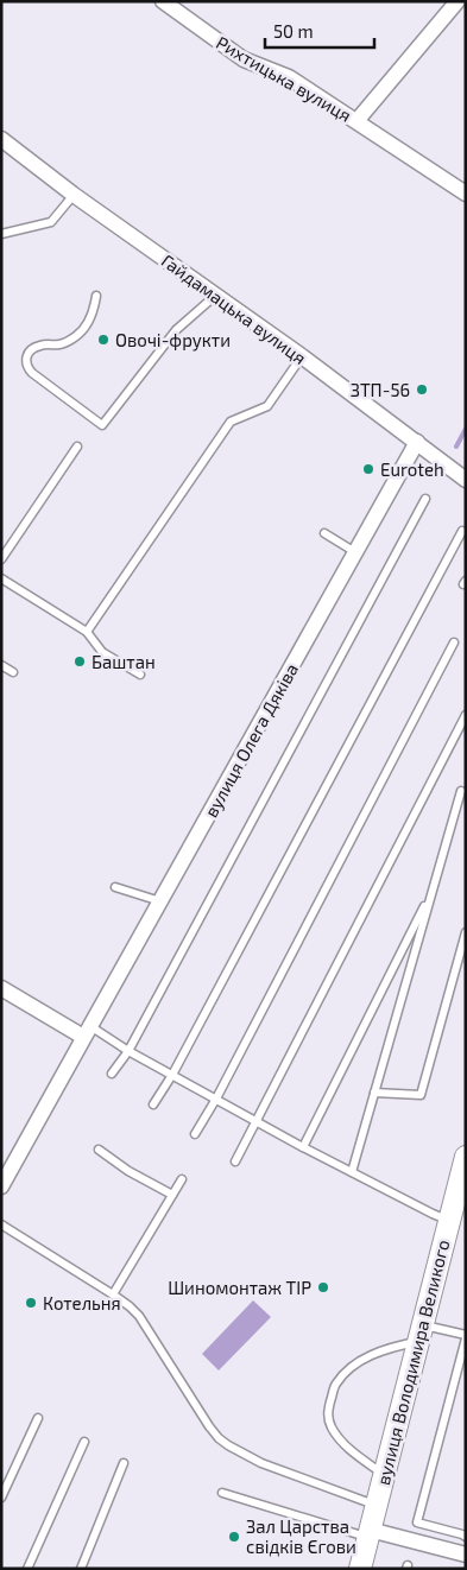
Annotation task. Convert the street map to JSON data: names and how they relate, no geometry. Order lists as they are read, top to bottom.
{
  "streets": {
    "street": [
      "Рихтицька вулиця",
      "Гайдамацька вулиця",
      "вулиця Олега Дяківа",
      "вулиця Володимира Великого"
    ]
  },
  "crossings": [
    ["Гайдамацька вулиця", "вулиця Олега Дяківа"]
  ],
  "places": [
    "Овочі-фрукти",
    "ЗТП-56",
    "Euroteh",
    "Баштан",
    "Шиномонтаж ТІР",
    "Котельня",
    "Зал Царства свідків Єгови"
  ],
  "scale_bar": "50 m"
}
